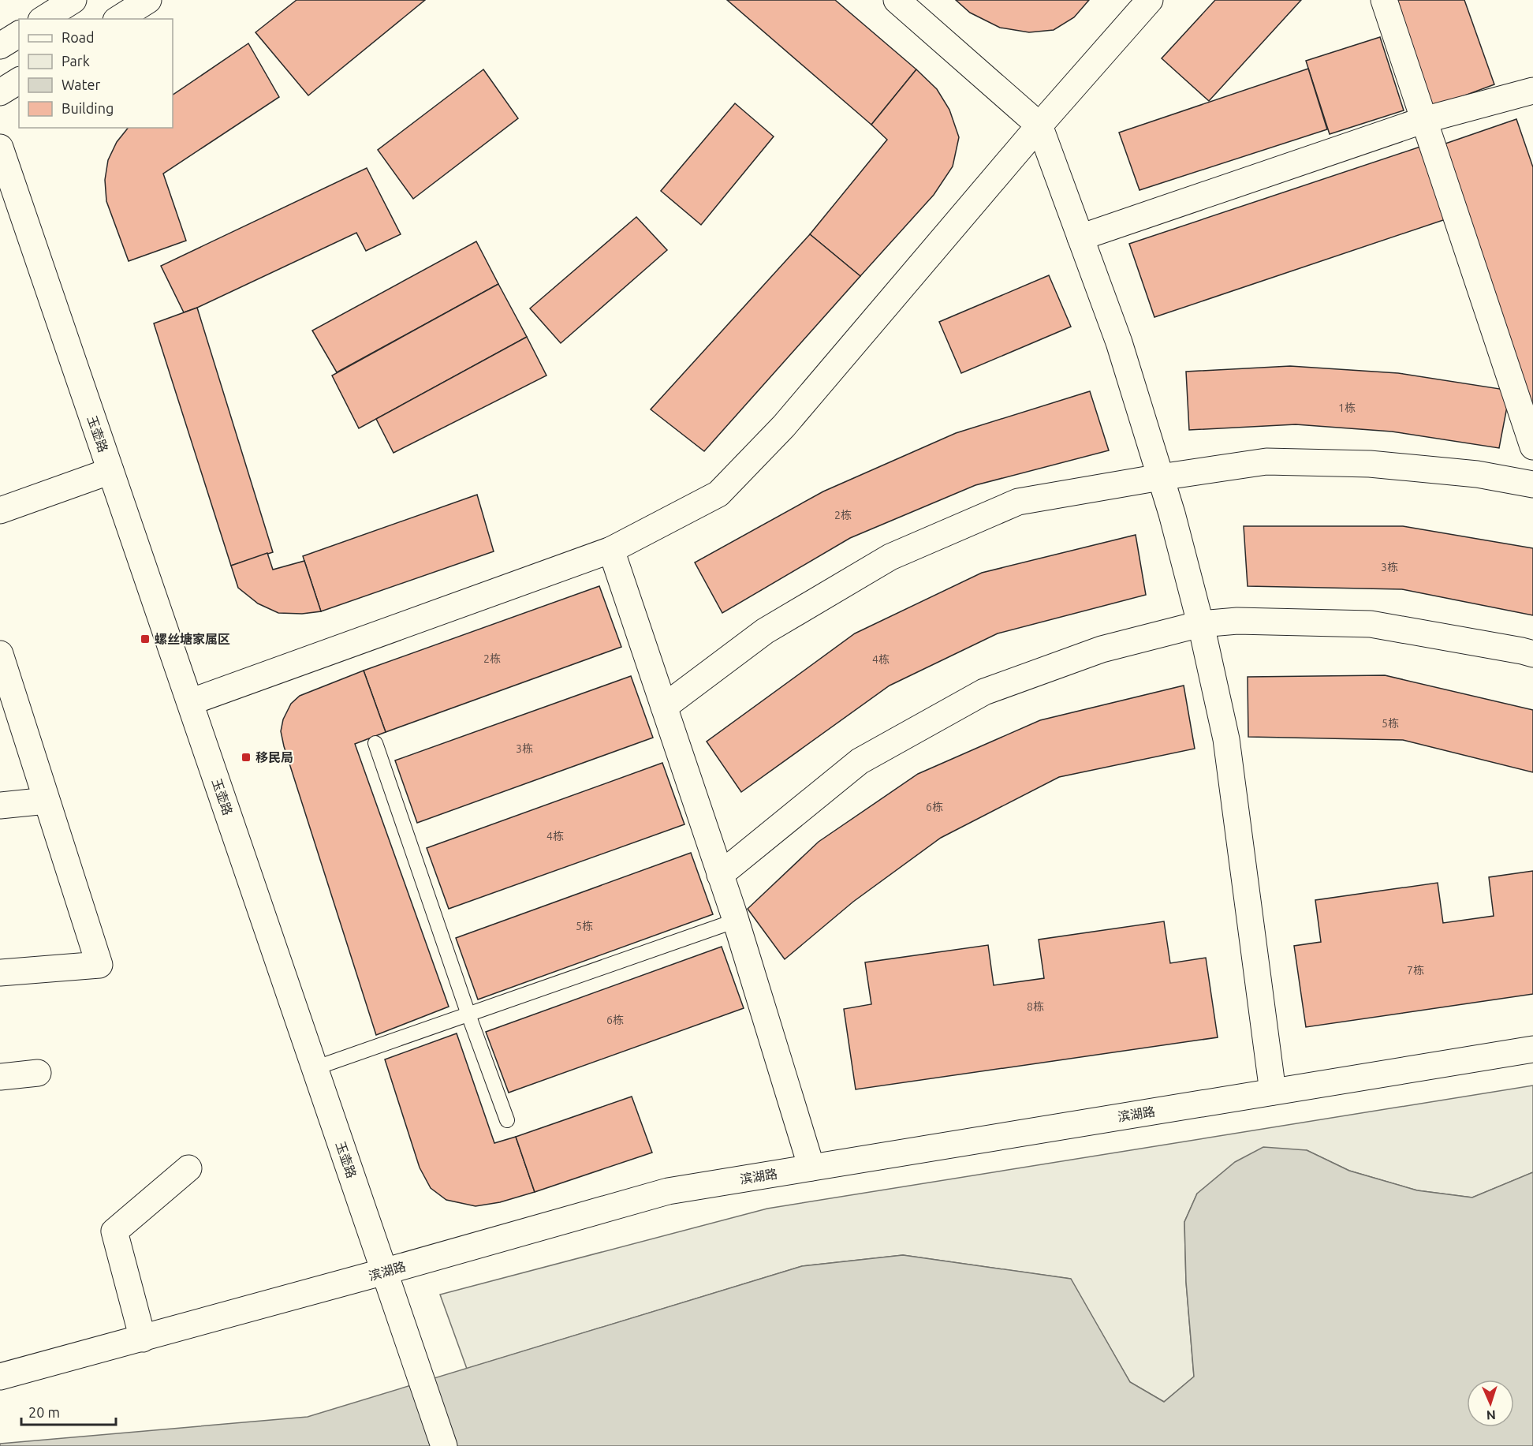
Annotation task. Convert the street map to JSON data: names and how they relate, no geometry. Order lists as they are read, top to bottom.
{
  "streets": {
    "street": ["玉壶路", "滨湖路"]
  },
  "crossings": [
    ["玉壶路", "滨湖路"]
  ],
  "places": {
    "transit": ["螺丝塘家属区", "移民局"]
  },
  "house_numbers": [
    "1栋",
    "2栋",
    "3栋",
    "2栋",
    "4栋",
    "5栋",
    "3栋",
    "6栋",
    "4栋",
    "5栋",
    "7栋",
    "8栋",
    "6栋"
  ],
  "legend": [
    "Road",
    "Park",
    "Water",
    "Building"
  ],
  "scale_bar": "20 m",
  "north": "bottom"
}
